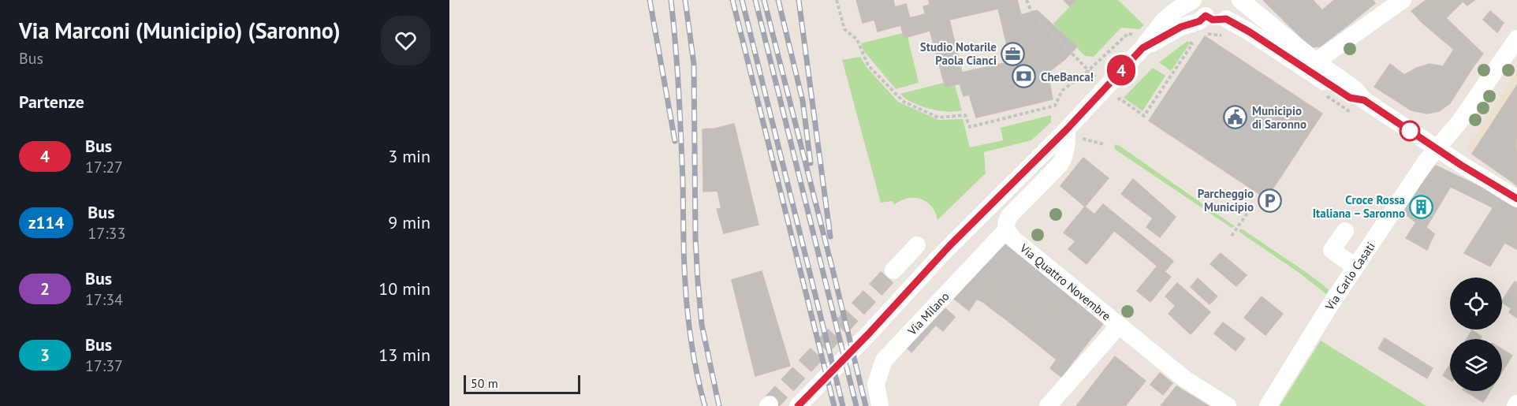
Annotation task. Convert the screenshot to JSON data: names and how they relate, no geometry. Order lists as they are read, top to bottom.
{
  "streets": {
    "street": ["Via Carlo Casati", "Via Quattro Novembre", "Via Milano"]
  },
  "crossings": [
    ["Via Quattro Novembre", "Via Milano"]
  ],
  "places": {
    "office": ["Studio Notarile Paola Cianci"],
    "bank": ["CheBanca!"],
    "public building": ["Municipio di Saronno"],
    "parking": ["Parcheggio Municipio"],
    "building": ["Croce Rossa Italiana – Saronno"]
  },
  "lines": ["bus line 4"],
  "scale_bar": "50 m",
  "page": {
    "heading": [
      ["Via Marconi (Municipio) (Saronno)", "Bus"],
      "Partenze"
    ],
    "on_map": "4",
    "list": [
      {
        "mark": "4",
        "name": "Bus",
        "note": "17:27",
        "value": "3 min"
      },
      {
        "mark": "z114",
        "name": "Bus",
        "note": "17:33",
        "value": "9 min"
      },
      {
        "mark": "2",
        "name": "Bus",
        "note": "17:34",
        "value": "10 min"
      },
      {
        "mark": "3",
        "name": "Bus",
        "note": "17:37",
        "value": "13 min"
      }
    ],
    "scale": "50 m"
  }
}
